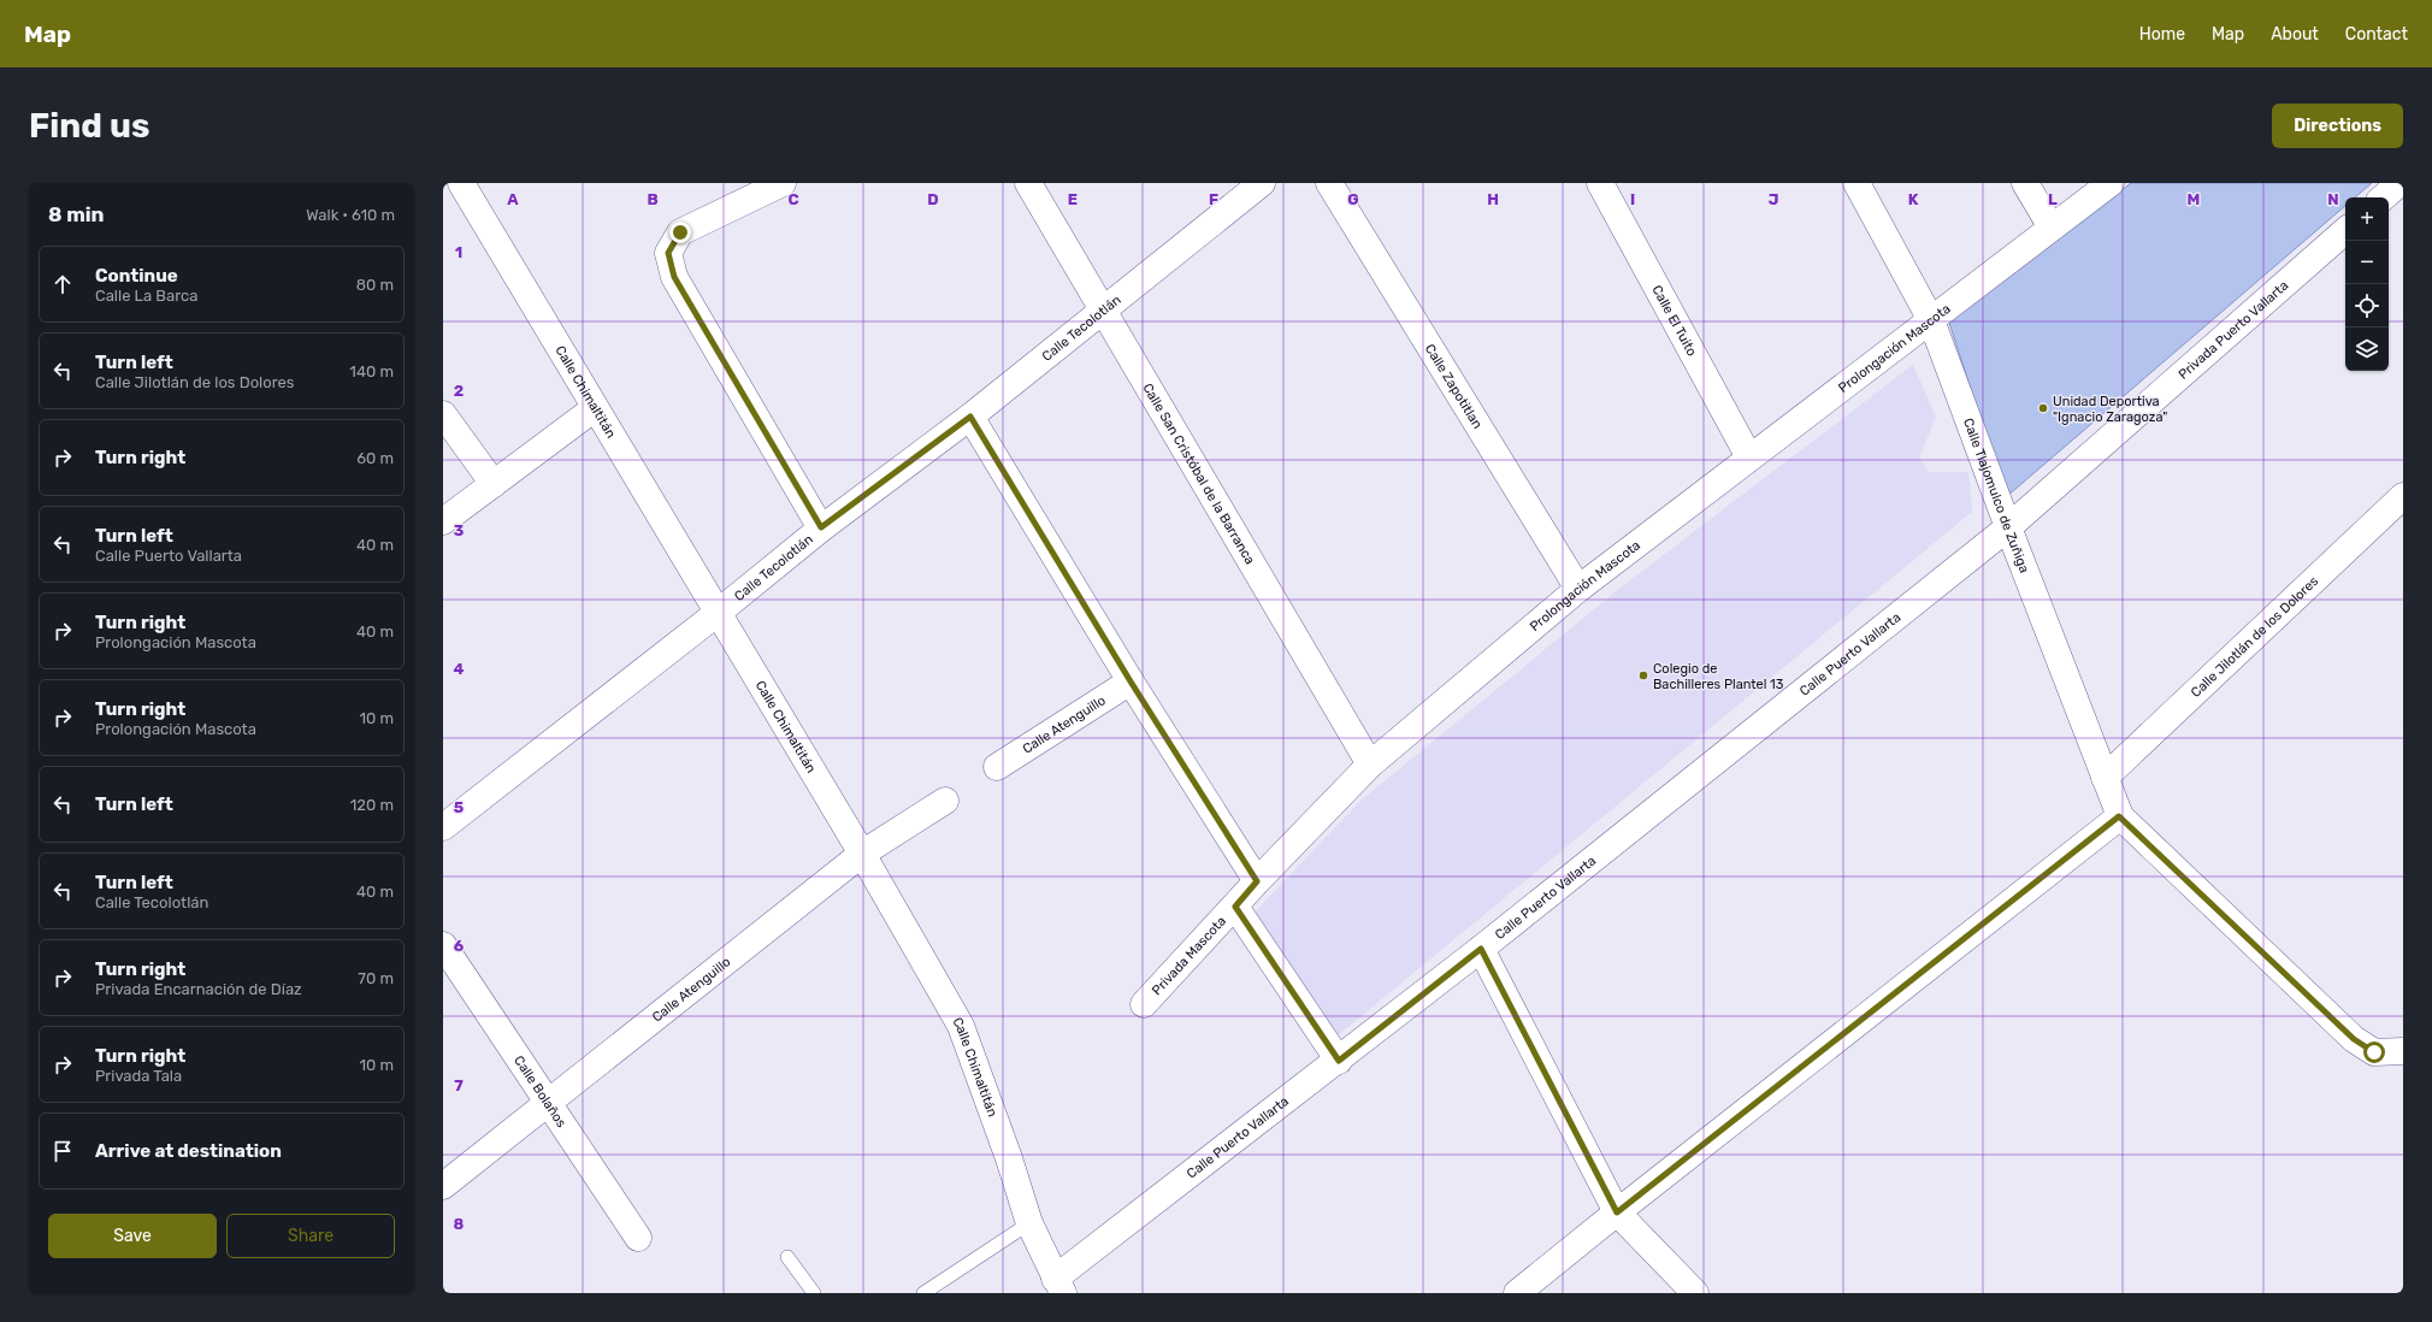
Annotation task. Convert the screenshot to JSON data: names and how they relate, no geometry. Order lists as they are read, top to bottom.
{
  "streets": {
    "street": [
      "Calle El Tuito",
      "Calle Tecolotlán",
      "Privada Puerto Vallarta",
      "Prolongación Mascota",
      "Calle Zapotitlan",
      "Calle Chimaltitán",
      "Calle San Cristóbal de la Barranca",
      "Calle Tlajomulco de Zuñiga",
      "Calle Jilotlán de los Dolores",
      "Calle Puerto Vallarta",
      "Calle Atenguillo",
      "Privada Mascota",
      "Calle Bolaños"
    ]
  },
  "crossings": [
    ["Calle El Tuito", "Prolongación Mascota"],
    ["Calle Tecolotlán", "Calle Chimaltitán"],
    ["Calle Tecolotlán", "Calle San Cristóbal de la Barranca"],
    ["Privada Puerto Vallarta", "Calle Tlajomulco de Zuñiga"],
    ["Privada Puerto Vallarta", "Calle Puerto Vallarta"],
    ["Prolongación Mascota", "Calle Zapotitlan"],
    ["Prolongación Mascota", "Calle San Cristóbal de la Barranca"],
    ["Prolongación Mascota", "Calle Tlajomulco de Zuñiga"],
    ["Prolongación Mascota", "Privada Mascota"],
    ["Calle Chimaltitán", "Calle Puerto Vallarta"],
    ["Calle Chimaltitán", "Calle Atenguillo"],
    ["Calle Tlajomulco de Zuñiga", "Calle Jilotlán de los Dolores"],
    ["Calle Tlajomulco de Zuñiga", "Calle Puerto Vallarta"],
    ["Calle Atenguillo", "Calle Bolaños"]
  ],
  "places": ["Unidad Deportiva \"Ignacio Zaragoza\"", "Colegio de Bachilleres Plantel 13"],
  "page": {
    "header": "Map",
    "nav": [
      "Home",
      "Map",
      "About",
      "Contact"
    ],
    "buttons": [
      "Directions",
      ["Save", "Share"]
    ],
    "title": "Find us",
    "heading": ["8 min", "Walk · 610 m"],
    "map_buttons": ["+", "−"],
    "list": [
      ["Continue", "Calle La Barca", "80 m"],
      ["Turn left", "Calle Jilotlán de los Dolores", "140 m"],
      ["Turn right", "60 m"],
      ["Turn left", "Calle Puerto Vallarta", "40 m"],
      ["Turn right", "Prolongación Mascota", "40 m"],
      ["Turn right", "Prolongación Mascota", "10 m"],
      ["Turn left", "120 m"],
      ["Turn left", "Calle Tecolotlán", "40 m"],
      ["Turn right", "Privada Encarnación de Díaz", "70 m"],
      ["Turn right", "Privada Tala", "10 m"],
      "Arrive at destination"
    ]
  },
  "grid": {
    "columns": [
      "A",
      "B",
      "C",
      "D",
      "E",
      "F",
      "G",
      "H",
      "I",
      "J",
      "K",
      "L",
      "M",
      "N"
    ],
    "rows": [
      "1",
      "2",
      "3",
      "4",
      "5",
      "6",
      "7",
      "8"
    ]
  }
}
